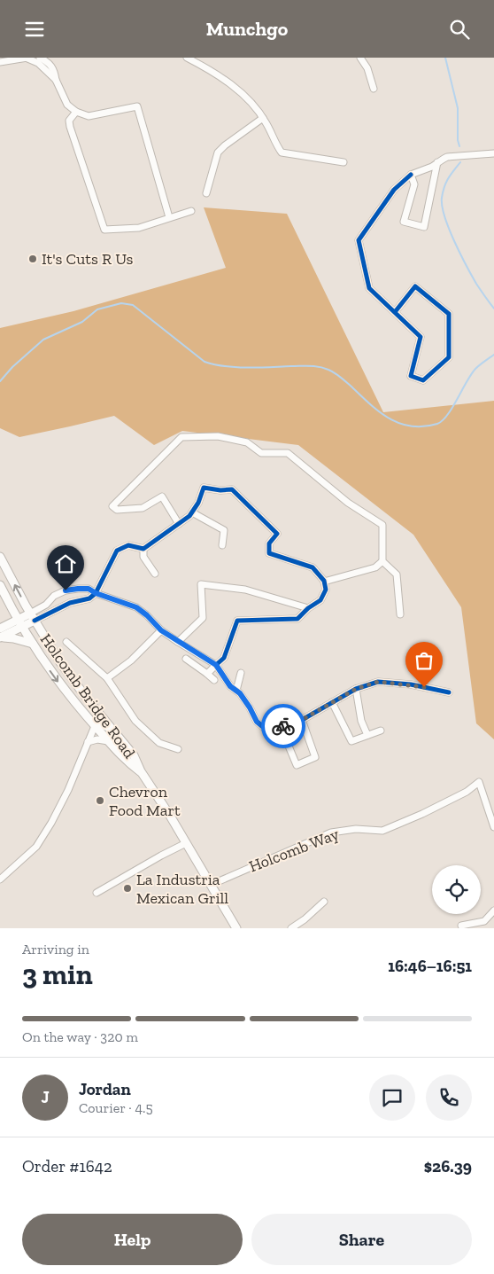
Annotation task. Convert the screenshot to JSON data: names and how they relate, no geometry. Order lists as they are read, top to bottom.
{
  "streets": {
    "main road": ["Holcomb Bridge Road"],
    "street": ["Holcomb Way"]
  },
  "crossings": [
    ["Holcomb Bridge Road", "Holcomb Way"]
  ],
  "places": ["It's Cuts R Us", "Chevron Food Mart", "La Industria Mexican Grill"],
  "page": {
    "header": "Munchgo",
    "heading": ["3 min", "Arriving in", "16:46–16:51"],
    "panel": [
      "Jordan",
      "Courier · 4.5",
      "Order #1642",
      "$26.39"
    ],
    "bar": "On the way · 320 m",
    "round": "J",
    "buttons": ["Help", "Share"]
  }
}
